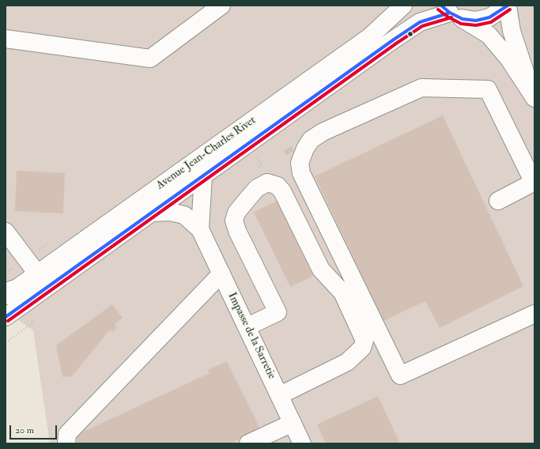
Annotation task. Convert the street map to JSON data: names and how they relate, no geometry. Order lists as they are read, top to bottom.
{
  "streets": {
    "main road": ["Avenue Jean-Charles Rivet", "Impasse de la Sarretie"]
  },
  "scale_bar": "20 m"
}
